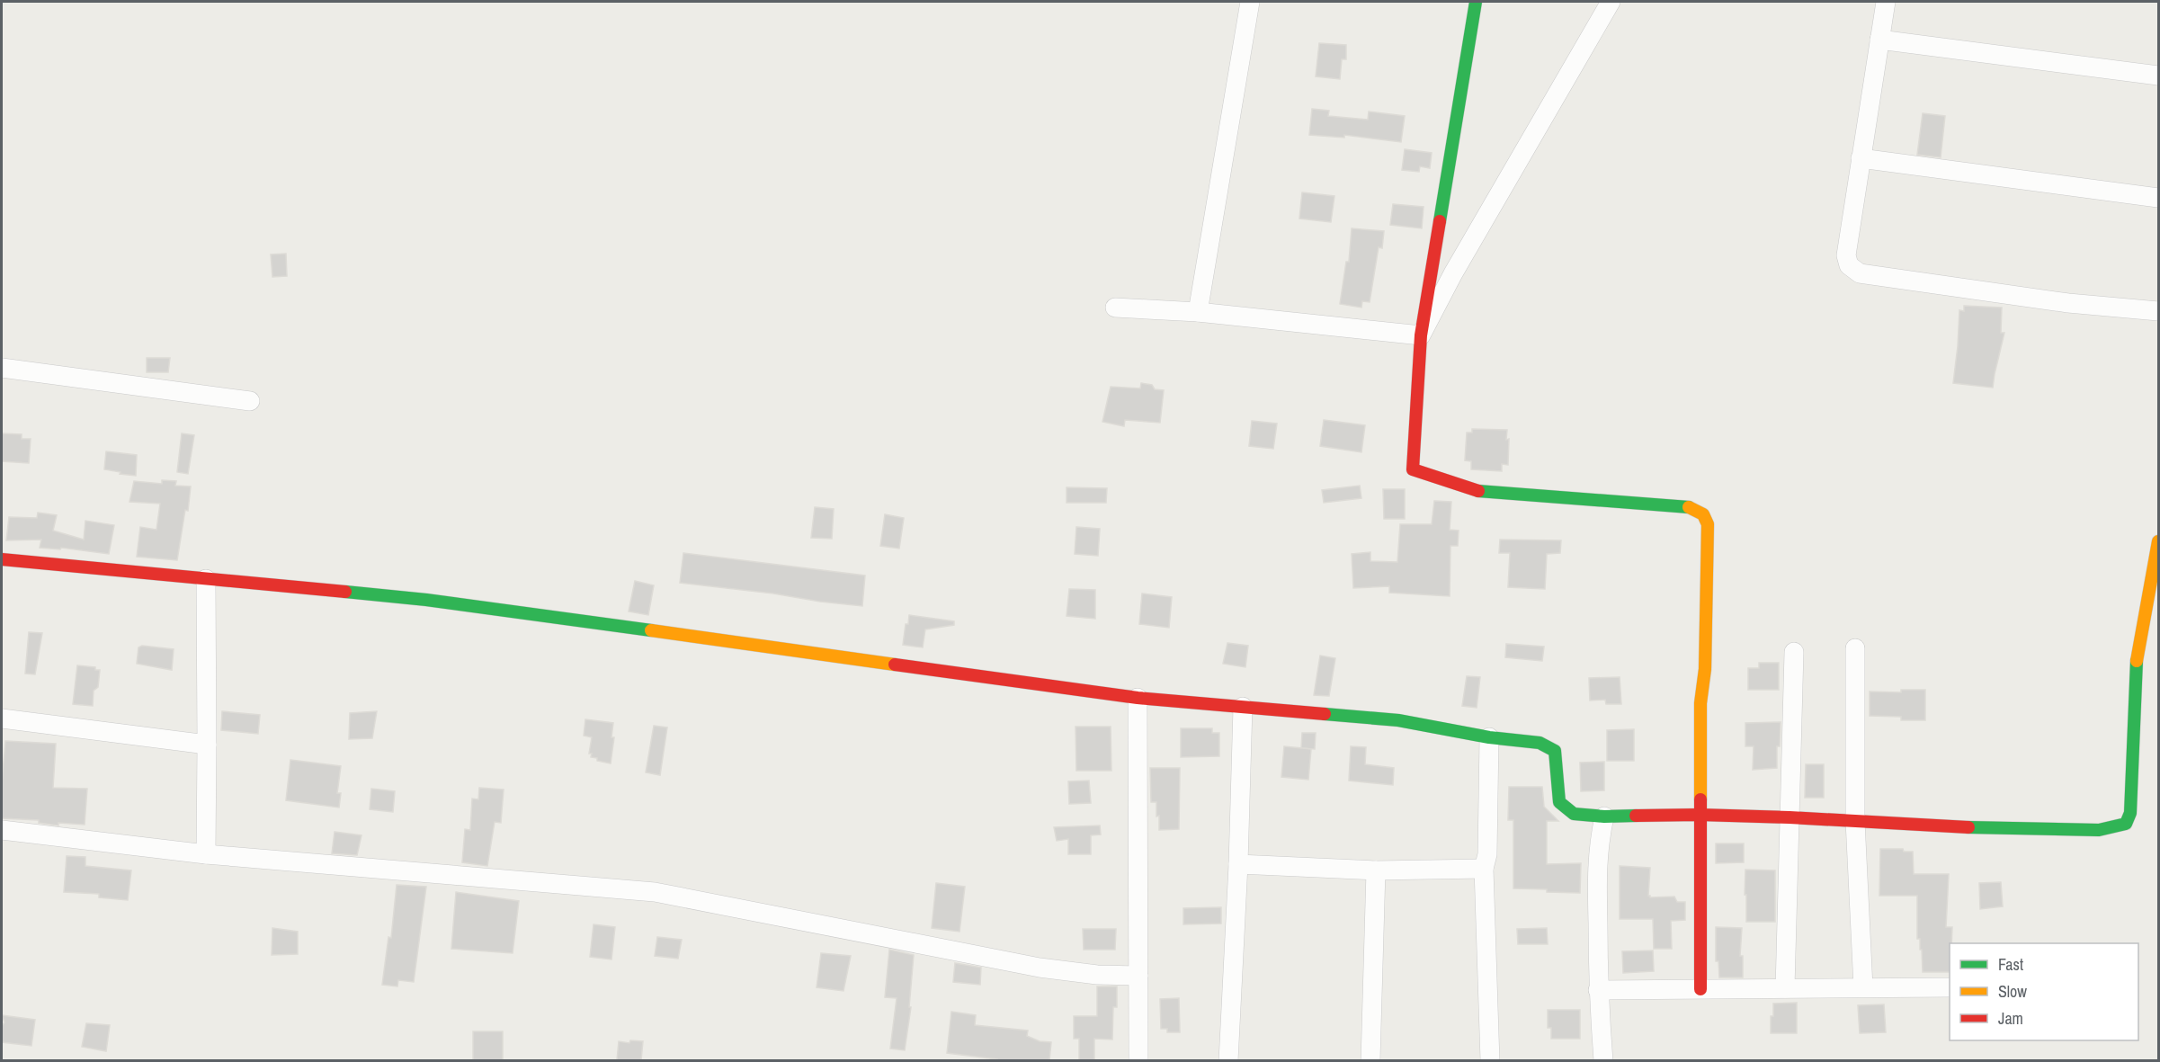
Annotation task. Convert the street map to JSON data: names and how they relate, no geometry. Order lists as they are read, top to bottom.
{
  "legend": ["Fast", "Slow", "Jam"]
}
